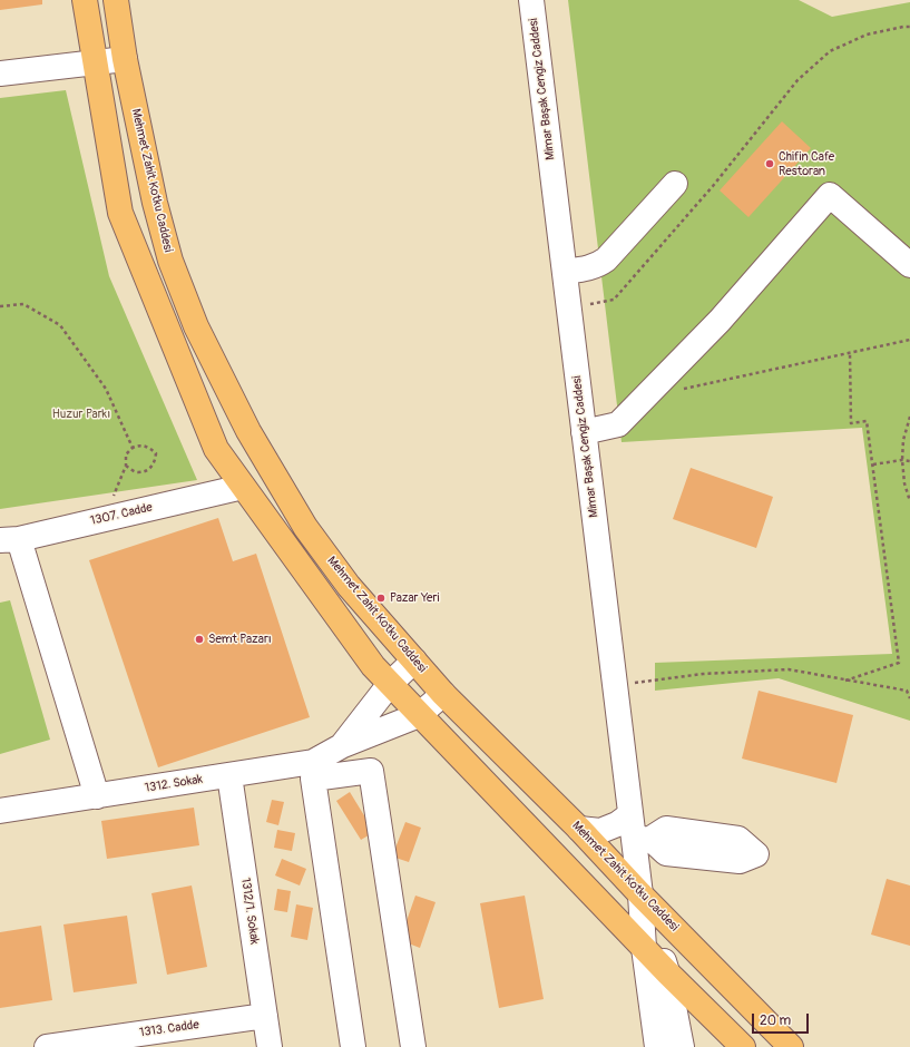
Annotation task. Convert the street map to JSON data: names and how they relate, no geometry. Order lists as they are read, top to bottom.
{
  "streets": {
    "main road": ["Mehmet Zahit Kotku Caddesi"],
    "street": [
      "Mimar Başak Cengiz Caddesi",
      "1307. Cadde",
      "1312. Sokak",
      "1312/1. Sokak",
      "1313. Cadde"
    ]
  },
  "crossings": [
    ["Mimar Başak Cengiz Caddesi", "Mehmet Zahit Kotku Caddesi"],
    ["Mehmet Zahit Kotku Caddesi", "1312. Sokak"],
    ["1312. Sokak", "1312/1. Sokak"],
    ["1312/1. Sokak", "1313. Cadde"]
  ],
  "parks": ["Huzur Parkı"],
  "places": ["Chifin Cafe Restoran", "Pazar Yeri", "Semt Pazarı"],
  "scale_bar": "20 m"
}
